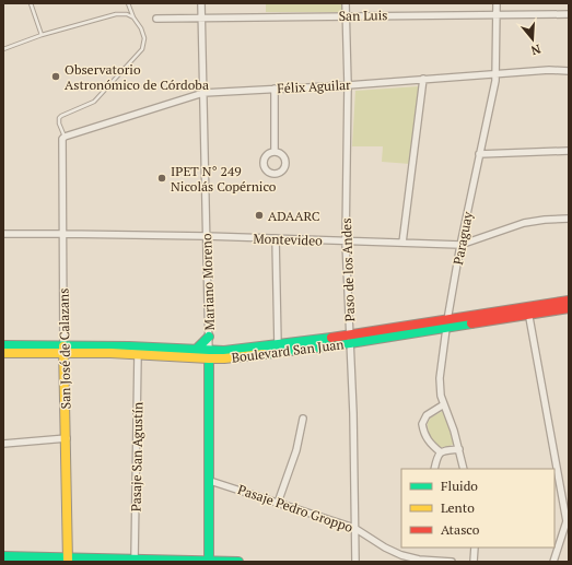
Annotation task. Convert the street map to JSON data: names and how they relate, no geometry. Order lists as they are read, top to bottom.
{
  "streets": {
    "main road": ["Mariano Moreno", "San José de Calazans", "Boulevard San Juan"],
    "street": [
      "San Luis",
      "Félix Aguilar",
      "Paraguay",
      "Montevideo",
      "Paso de los Andes",
      "Pasaje San Agustín",
      "Pasaje Pedro Groppo"
    ]
  },
  "crossings": [
    ["San Luis", "Paraguay"],
    ["San Luis", "Paso de los Andes"],
    ["San Luis", "Mariano Moreno"],
    ["Félix Aguilar", "Paraguay"],
    ["Félix Aguilar", "Paso de los Andes"],
    ["Félix Aguilar", "Mariano Moreno"],
    ["Félix Aguilar", "San José de Calazans"],
    ["Paraguay", "Montevideo"],
    ["Paraguay", "Boulevard San Juan"],
    ["Montevideo", "Paso de los Andes"],
    ["Montevideo", "Mariano Moreno"],
    ["Montevideo", "San José de Calazans"],
    ["Paso de los Andes", "Boulevard San Juan"],
    ["Paso de los Andes", "Pasaje Pedro Groppo"],
    ["Mariano Moreno", "Boulevard San Juan"],
    ["Mariano Moreno", "Pasaje Pedro Groppo"],
    ["San José de Calazans", "Boulevard San Juan"],
    ["Boulevard San Juan", "Pasaje San Agustín"]
  ],
  "places": ["Observatorio Astronómico de Córdoba", "IPET N° 249 Nicolás Copérnico", "ADAARC"],
  "legend": ["Fluido", "Lento", "Atasco"],
  "north": "bottom"
}
